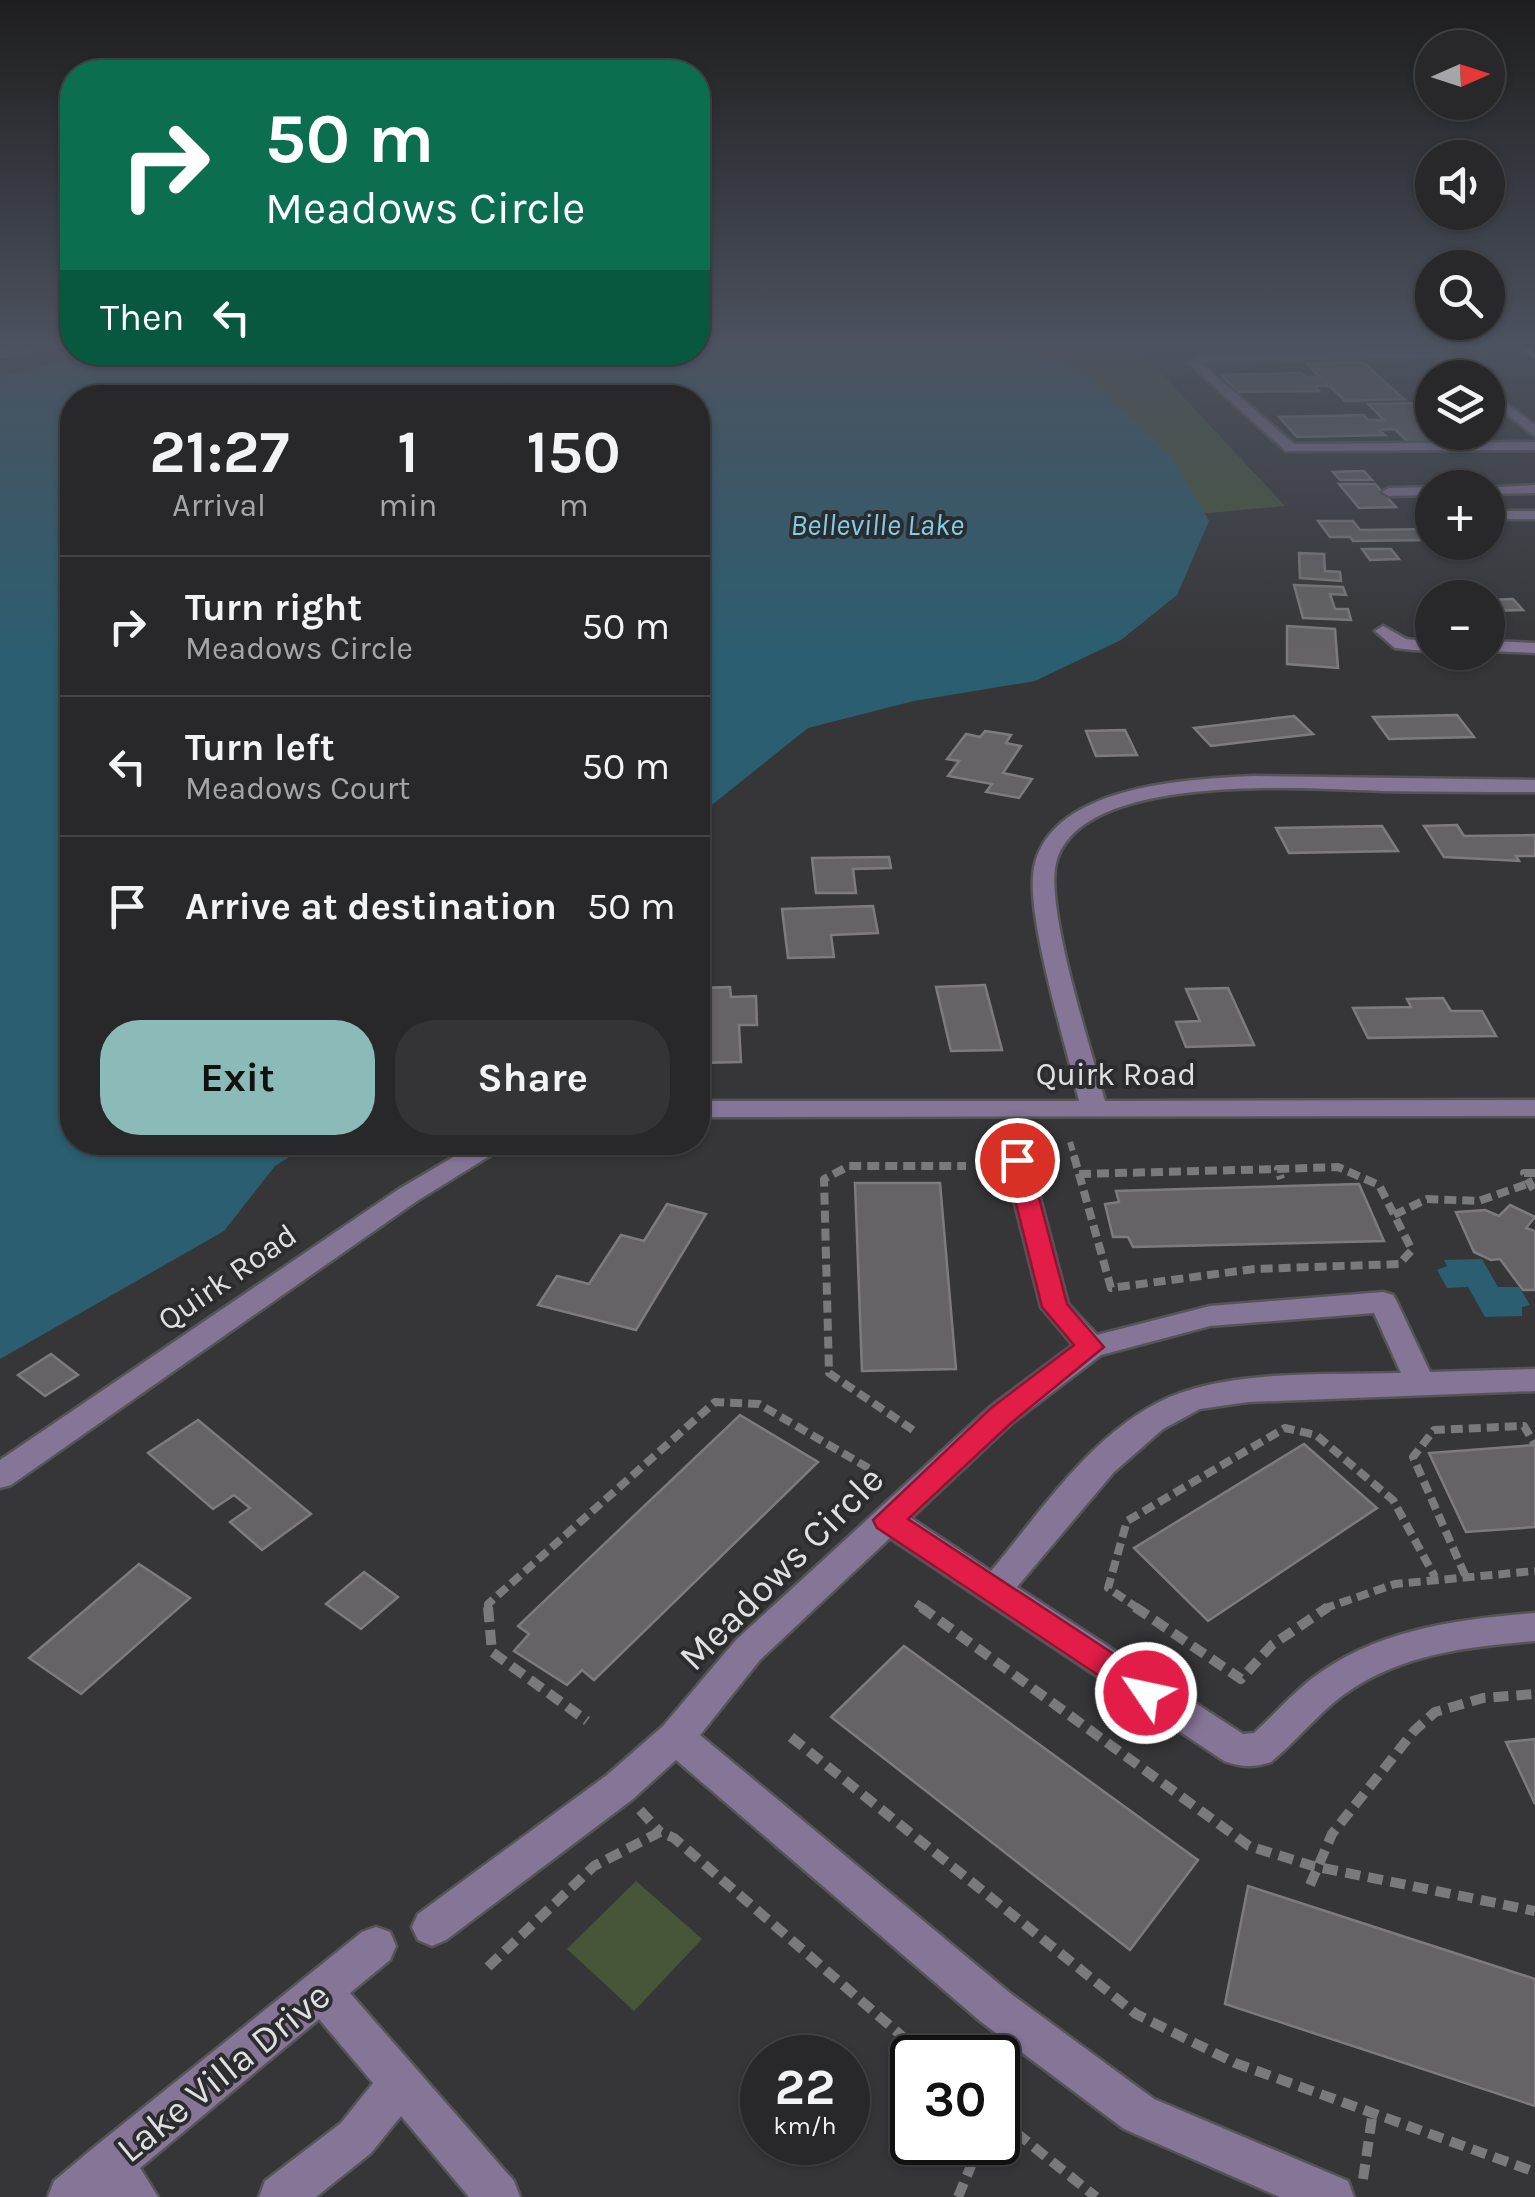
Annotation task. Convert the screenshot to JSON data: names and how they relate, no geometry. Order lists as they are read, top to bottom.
{
  "streets": {
    "street": ["Quirk Road", "Meadows Circle", "Lake Villa Drive"]
  },
  "water": ["Belleville Lake"],
  "north": "right",
  "page": {
    "map_buttons": ["+", "−"],
    "turn": ["50 m", "Meadows Circle"],
    "then": "Then",
    "eta": [
      "21:27",
      "Arrival",
      "1",
      "min",
      "150",
      "m"
    ],
    "list": [
      {
        "name": "Turn right",
        "note": "Meadows Circle",
        "value": "50 m"
      },
      {
        "name": "Turn left",
        "note": "Meadows Court",
        "value": "50 m"
      },
      {
        "name": "Arrive at destination",
        "value": "50 m"
      }
    ],
    "buttons": ["Exit", "Share"],
    "speed": "22 km/h",
    "limit": "30"
  }
}
